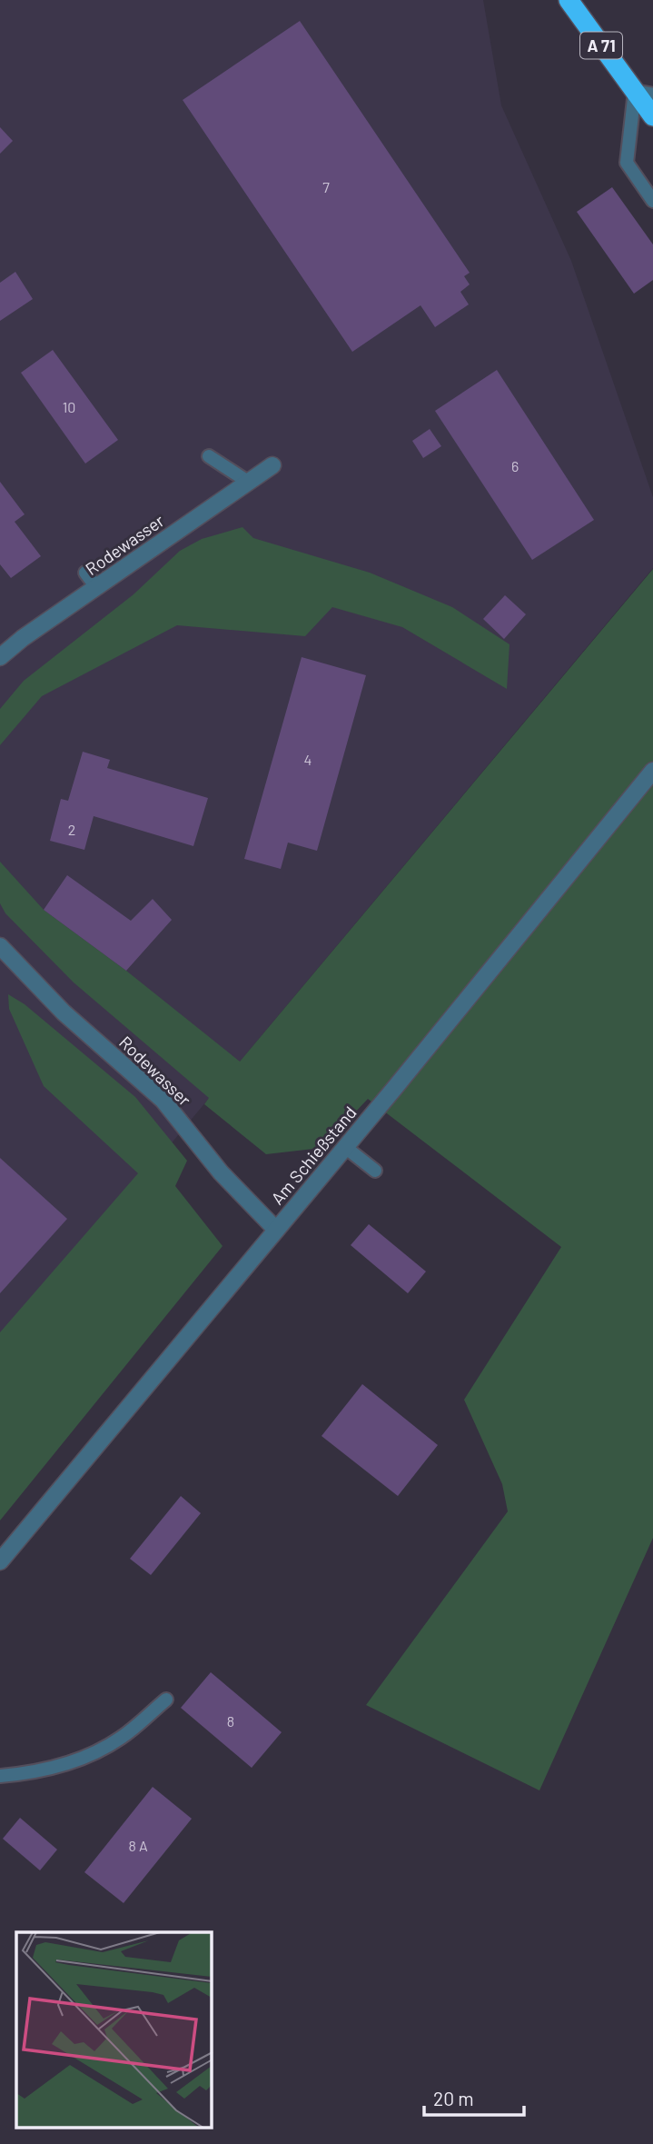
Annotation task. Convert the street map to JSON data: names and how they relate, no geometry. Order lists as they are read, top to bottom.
{
  "streets": {
    "highway": ["A 71"],
    "street": ["Rodewasser", "Am Schießstand"]
  },
  "crossings": [
    ["Rodewasser", "Am Schießstand"]
  ],
  "house_numbers": [
    "7",
    "10",
    "6",
    "4",
    "2",
    "8",
    "8 A"
  ],
  "scale_bar": "20 m"
}
